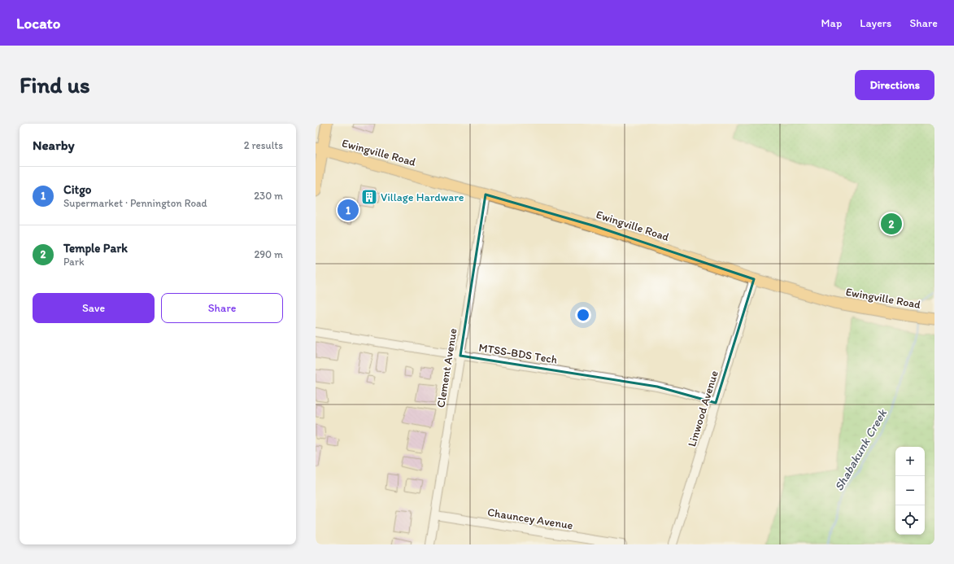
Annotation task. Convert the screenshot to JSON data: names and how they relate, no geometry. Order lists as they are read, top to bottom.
{
  "streets": {
    "main road": ["Ewingville Road"],
    "street": [
      "MTSS-BDS Tech",
      "Clement Avenue",
      "Linwood Avenue",
      "Chauncey Avenue"
    ]
  },
  "crossings": [
    ["Ewingville Road", "Clement Avenue"],
    ["Ewingville Road", "Linwood Avenue"],
    ["MTSS-BDS Tech", "Clement Avenue"],
    ["MTSS-BDS Tech", "Linwood Avenue"],
    ["Clement Avenue", "Chauncey Avenue"]
  ],
  "water": ["Shabakunk Creek"],
  "places": {
    "building": ["Village Hardware"]
  },
  "page": {
    "header": "Locato",
    "nav": ["Map", "Layers", "Share"],
    "buttons": [
      "Directions",
      ["Save", "Share"]
    ],
    "title": "Find us",
    "heading": ["Nearby", "2 results"],
    "list": [
      {
        "mark": "1",
        "name": "Citgo",
        "note": "Supermarket · Pennington Road",
        "value": "230 m"
      },
      {
        "mark": "2",
        "name": "Temple Park",
        "note": "Park",
        "value": "290 m"
      }
    ],
    "pins": ["1", "2"],
    "map_buttons": ["+", "−"]
  }
}
